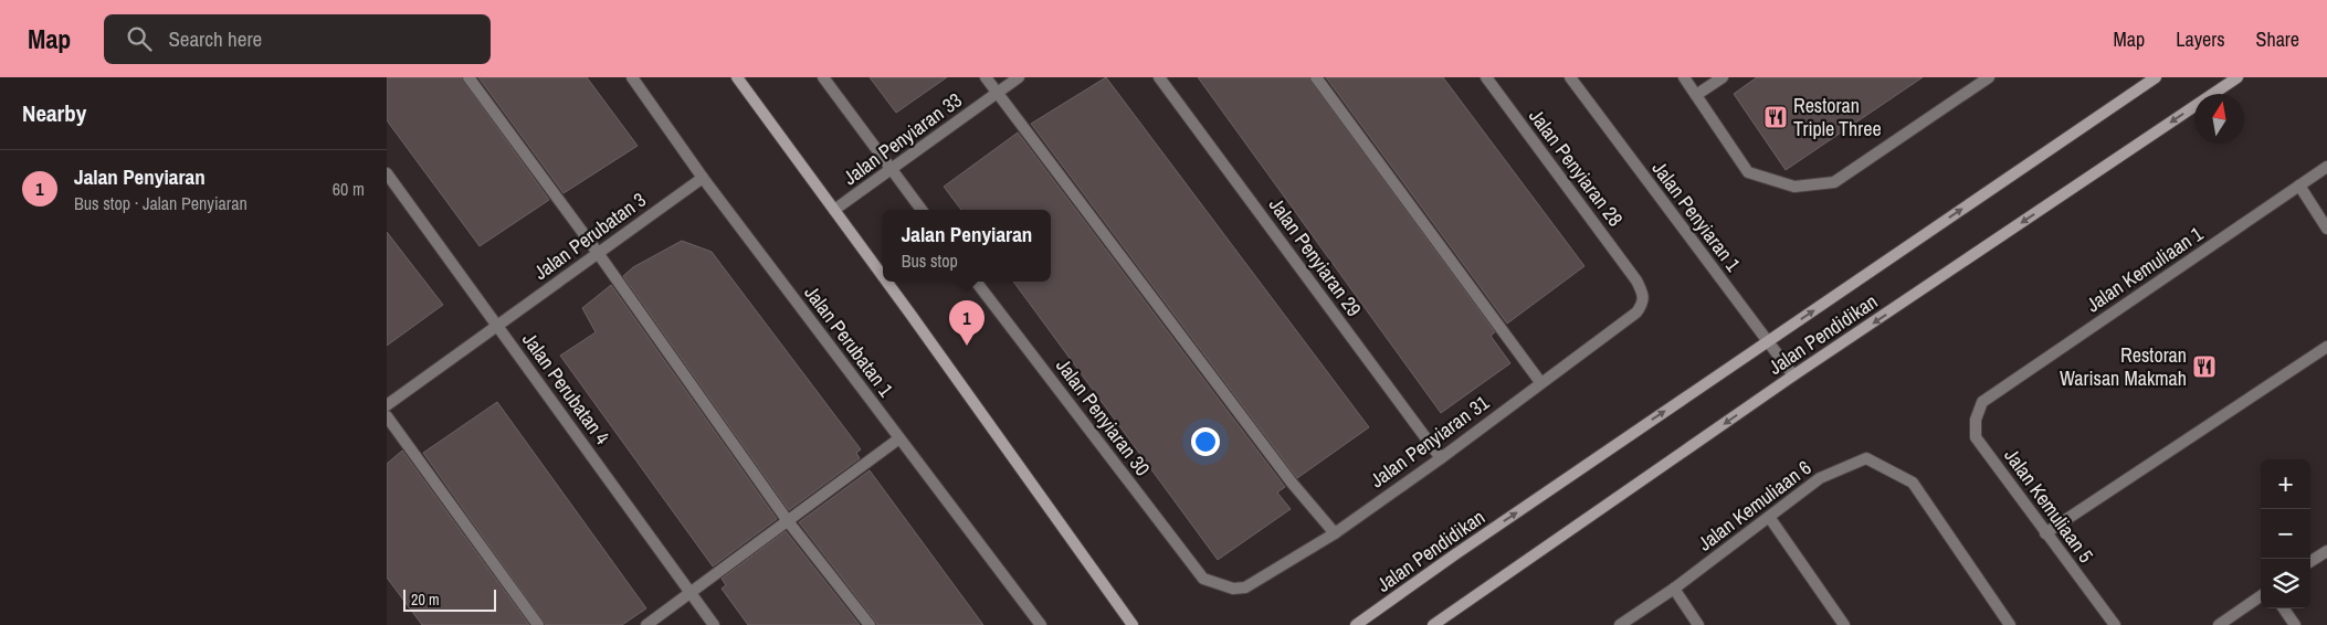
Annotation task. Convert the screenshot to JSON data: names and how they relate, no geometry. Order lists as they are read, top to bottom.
{
  "streets": {
    "main road": ["Jalan Pendidikan"],
    "street": [
      "Jalan Penyiaran 33",
      "Jalan Penyiaran 28",
      "Jalan Penyiaran 1",
      "Jalan Perubatan 3",
      "Jalan Penyiaran 29",
      "Jalan Kemuliaan 1",
      "Jalan Perubatan 1",
      "Jalan Perubatan 4",
      "Jalan Penyiaran 30",
      "Jalan Penyiaran 31",
      "Jalan Kemuliaan 6",
      "Jalan Kemuliaan 5"
    ]
  },
  "crossings": [
    ["Jalan Penyiaran 28", "Jalan Penyiaran 31"],
    ["Jalan Penyiaran 1", "Jalan Pendidikan"],
    ["Jalan Perubatan 3", "Jalan Perubatan 1"],
    ["Jalan Perubatan 3", "Jalan Perubatan 4"],
    ["Jalan Penyiaran 29", "Jalan Penyiaran 31"],
    ["Jalan Kemuliaan 1", "Jalan Kemuliaan 5"],
    ["Jalan Penyiaran 30", "Jalan Penyiaran 31"]
  ],
  "places": {
    "restaurant": ["Restoran Triple Three", "Restoran Warisan Makmah"]
  },
  "scale_bar": "20 m",
  "north": "top",
  "page": {
    "header": "Map",
    "search": "Search here",
    "nav": ["Map", "Layers", "Share"],
    "heading": "Nearby",
    "list": [
      {
        "mark": "1",
        "name": "Jalan Penyiaran",
        "note": "Bus stop · Jalan Penyiaran",
        "value": "60 m"
      }
    ],
    "popup": ["Jalan Penyiaran", "Bus stop"],
    "pins": "1",
    "map_buttons": ["+", "−"],
    "scale": "20 m"
  }
}
